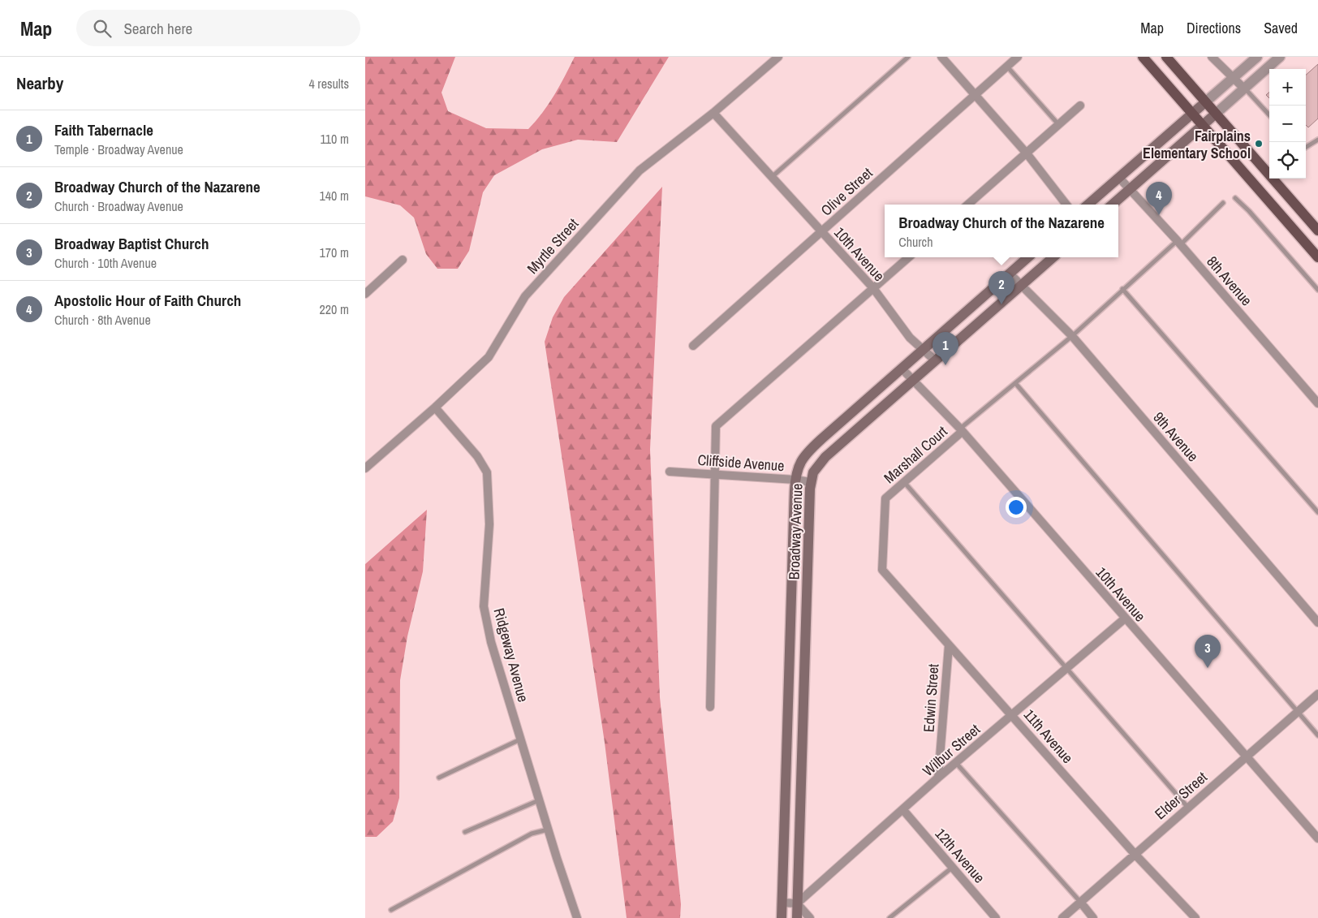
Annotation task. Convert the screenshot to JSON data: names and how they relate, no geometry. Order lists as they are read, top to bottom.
{
  "streets": {
    "main road": ["Broadway Avenue"],
    "street": [
      "Olive Street",
      "Myrtle Street",
      "10th Avenue",
      "8th Avenue",
      "9th Avenue",
      "Marshall Court",
      "Cliffside Avenue",
      "Ridgeway Avenue",
      "Edwin Street",
      "11th Avenue",
      "Wilbur Street",
      "Elder Street",
      "12th Avenue"
    ]
  },
  "crossings": [
    ["Olive Street", "10th Avenue"],
    ["Myrtle Street", "10th Avenue"],
    ["Myrtle Street", "Ridgeway Avenue"],
    ["10th Avenue", "Marshall Court"],
    ["10th Avenue", "Broadway Avenue"],
    ["10th Avenue", "Wilbur Street"],
    ["10th Avenue", "Elder Street"],
    ["9th Avenue", "Broadway Avenue"],
    ["Marshall Court", "11th Avenue"],
    ["Cliffside Avenue", "Broadway Avenue"],
    ["Broadway Avenue", "Wilbur Street"],
    ["Edwin Street", "11th Avenue"],
    ["Edwin Street", "Wilbur Street"],
    ["11th Avenue", "Wilbur Street"],
    ["11th Avenue", "Elder Street"],
    ["Wilbur Street", "12th Avenue"]
  ],
  "places": ["Fairplains Elementary School"],
  "page": {
    "header": "Map",
    "search": "Search here",
    "nav": ["Map", "Directions", "Saved"],
    "heading": ["Nearby", "4 results"],
    "map_buttons": ["+", "−"],
    "list": [
      {
        "mark": "1",
        "name": "Faith Tabernacle",
        "note": "Temple · Broadway Avenue",
        "value": "110 m"
      },
      {
        "mark": "2",
        "name": "Broadway Church of the Nazarene",
        "note": "Church · Broadway Avenue",
        "value": "140 m"
      },
      {
        "mark": "3",
        "name": "Broadway Baptist Church",
        "note": "Church · 10th Avenue",
        "value": "170 m"
      },
      {
        "mark": "4",
        "name": "Apostolic Hour of Faith Church",
        "note": "Church · 8th Avenue",
        "value": "220 m"
      }
    ],
    "pins": [
      "4",
      "2",
      "1",
      "3"
    ],
    "popup": ["Broadway Church of the Nazarene", "Church"]
  }
}
